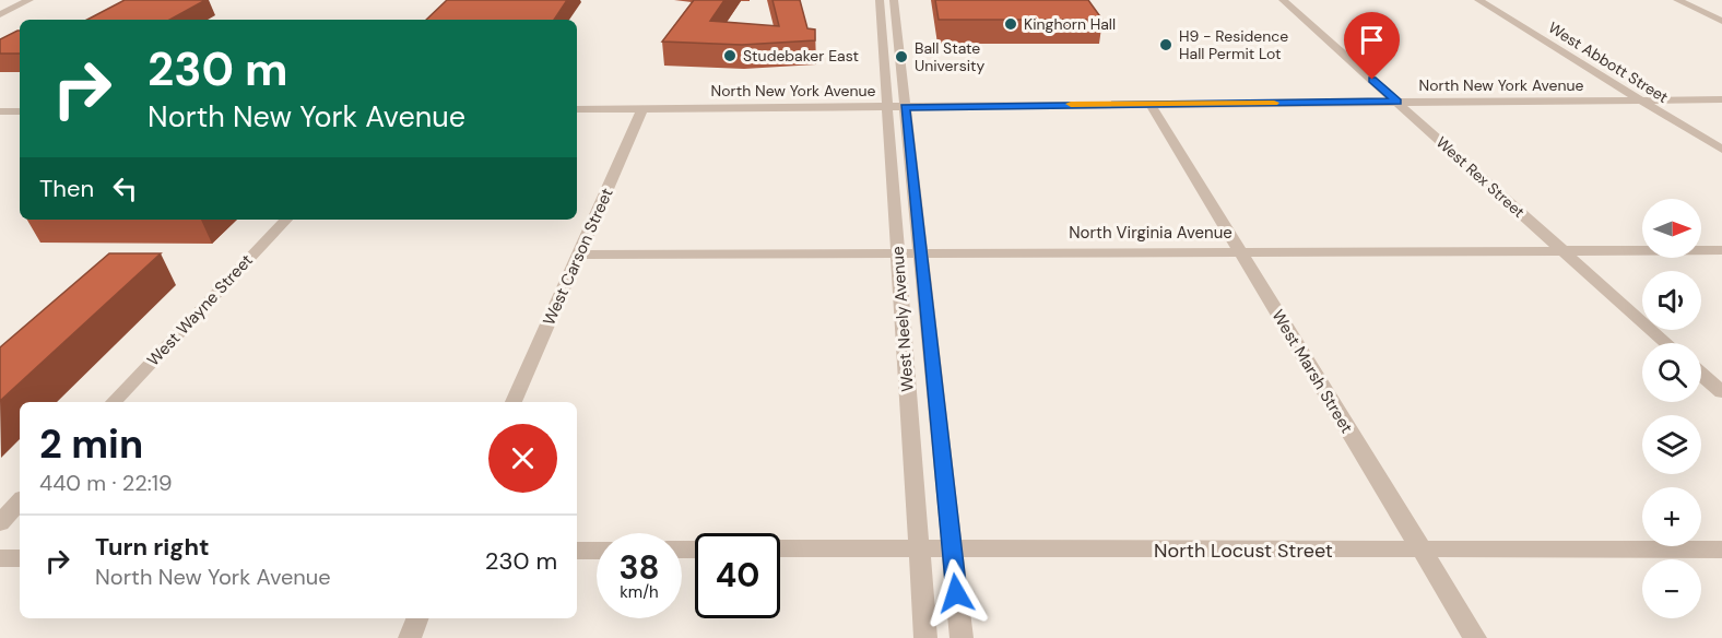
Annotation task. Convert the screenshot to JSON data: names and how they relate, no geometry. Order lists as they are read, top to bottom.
{
  "streets": {
    "street": [
      "West Abbott Street",
      "North New York Avenue",
      "West Rex Street",
      "North Virginia Avenue",
      "West Carson Street",
      "West Wayne Street",
      "West Neely Avenue",
      "West Marsh Street",
      "North Locust Street"
    ]
  },
  "crossings": [
    ["West Abbott Street", "North New York Avenue"],
    ["North New York Avenue", "West Rex Street"],
    ["North New York Avenue", "West Carson Street"],
    ["North New York Avenue", "West Neely Avenue"],
    ["North New York Avenue", "West Marsh Street"],
    ["West Rex Street", "North Virginia Avenue"],
    ["North Virginia Avenue", "West Carson Street"],
    ["North Virginia Avenue", "West Neely Avenue"],
    ["North Virginia Avenue", "West Marsh Street"],
    ["West Neely Avenue", "North Locust Street"],
    ["West Marsh Street", "North Locust Street"]
  ],
  "places": [
    "Kinghorn Hall",
    "H9 - Residence Hall Permit Lot",
    "Studebaker East",
    "Ball State University"
  ],
  "north": "right",
  "page": {
    "turn": ["230 m", "North New York Avenue"],
    "then": "Then",
    "map_buttons": ["+", "−"],
    "heading": ["2 min", "440 m · 22:19"],
    "list": [
      {
        "name": "Turn right",
        "note": "North New York Avenue",
        "value": "230 m"
      }
    ],
    "speed": "38 km/h",
    "limit": "40"
  }
}
